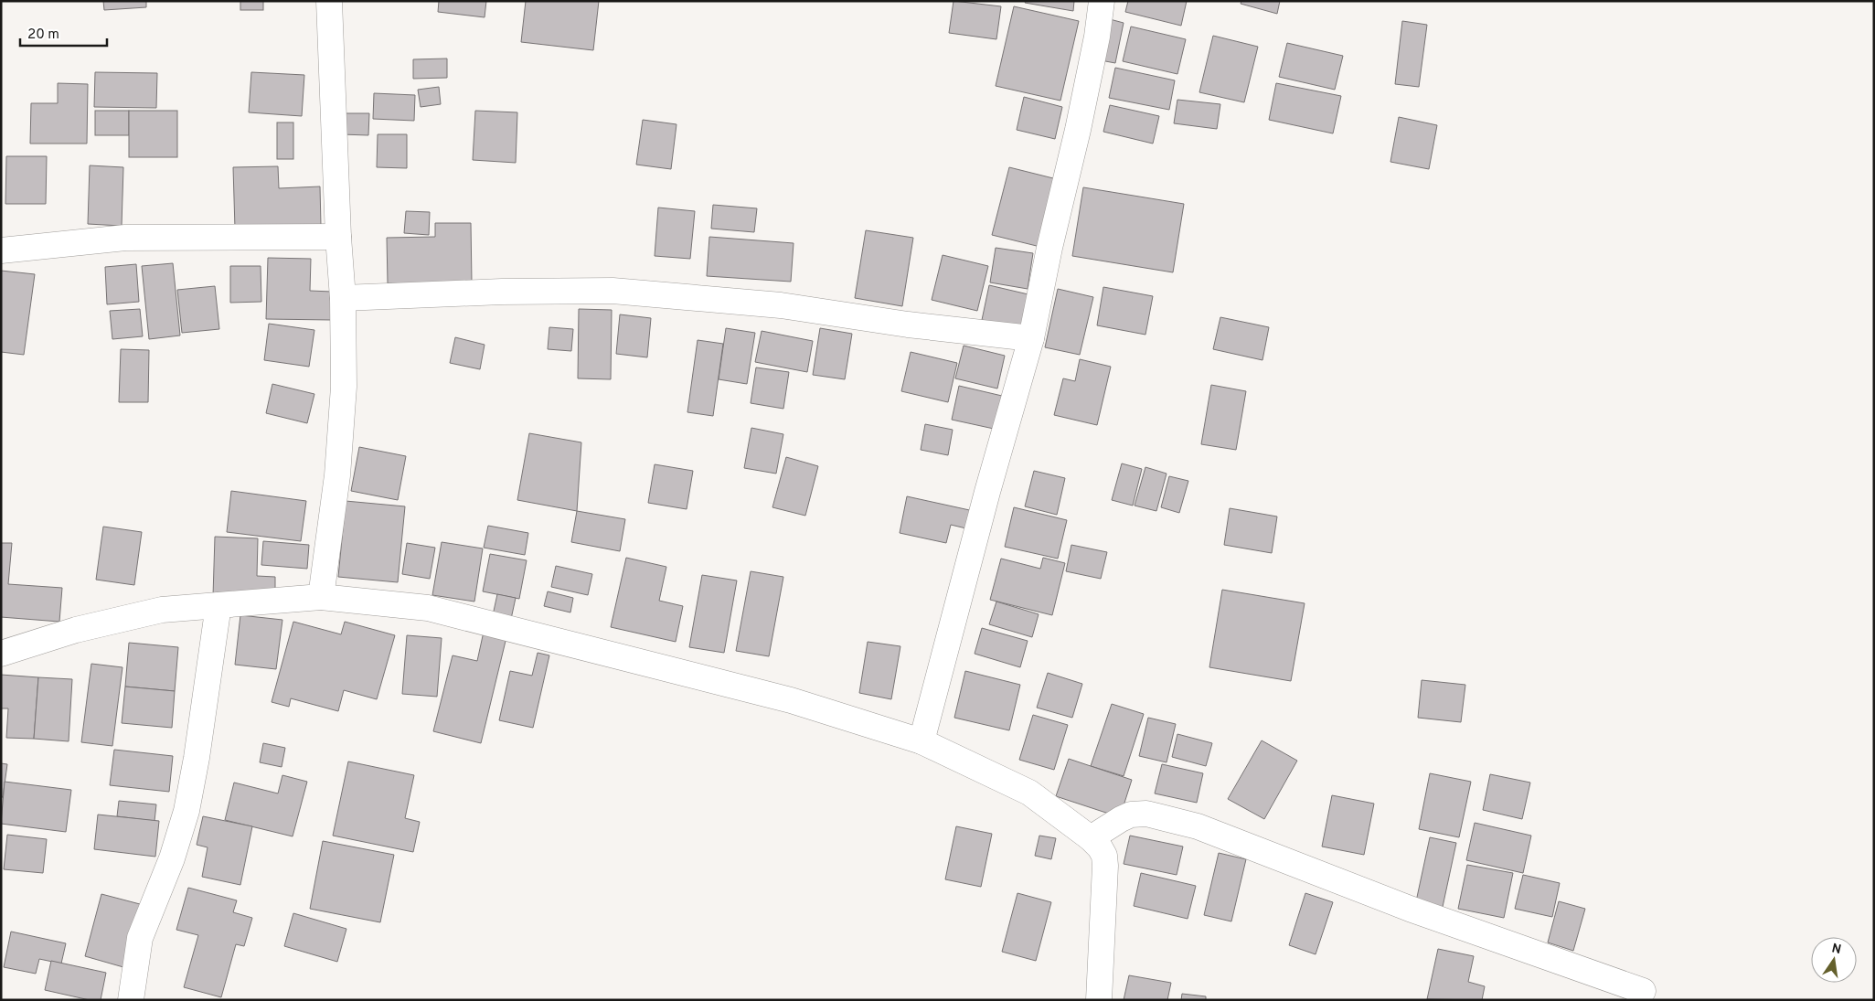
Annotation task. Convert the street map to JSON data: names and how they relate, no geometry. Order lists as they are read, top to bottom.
{
  "scale_bar": "20 m",
  "north": "top"
}
